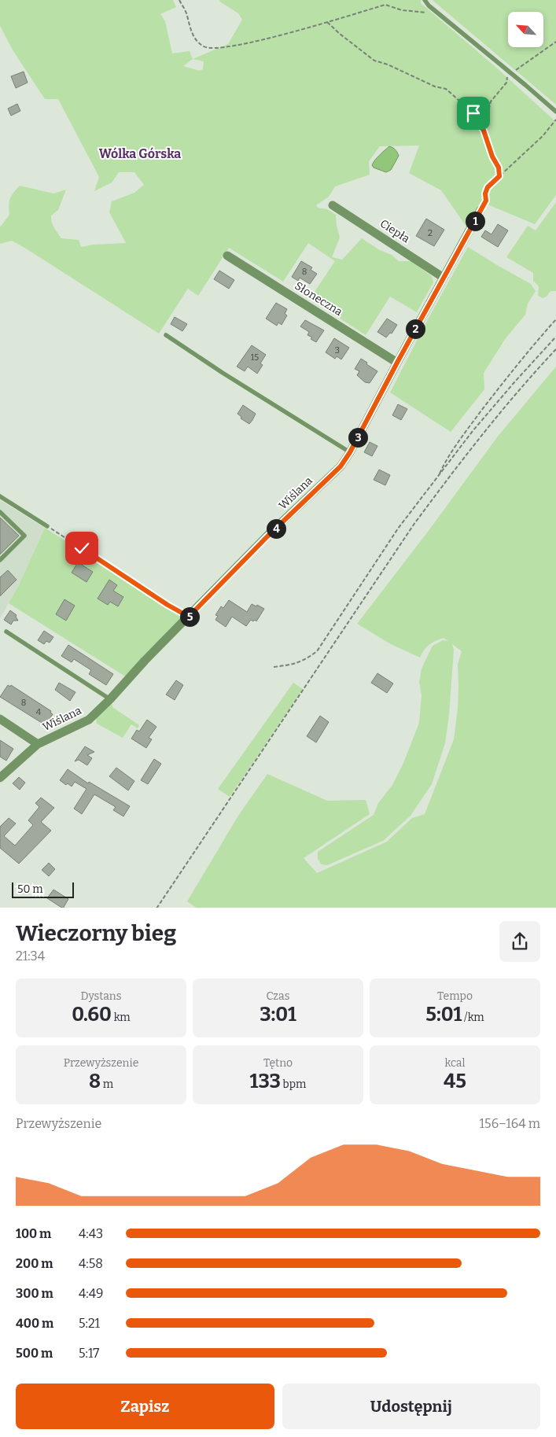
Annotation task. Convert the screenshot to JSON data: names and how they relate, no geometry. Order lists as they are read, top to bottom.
{
  "streets": {
    "street": ["Ciepła", "Słoneczna", "Wiślana"]
  },
  "crossings": [
    ["Ciepła", "Wiślana"],
    ["Słoneczna", "Wiślana"]
  ],
  "districts": ["Wólka Górska"],
  "house_numbers": [
    "2",
    "8",
    "3",
    "15",
    "8",
    "4"
  ],
  "scale_bar": "50 m",
  "north": "top left",
  "page": {
    "pins": [
      "1",
      "2",
      "3",
      "4",
      "5"
    ],
    "scale": "50 m",
    "heading": ["Wieczorny bieg", "21:34"],
    "stats": [
      ["Dystans", "0.60 km"],
      ["Czas", "3:01"],
      ["Tempo", "5:01 /km"],
      ["Przewyższenie", "8 m"],
      ["Tętno", "133 bpm"],
      ["kcal", "45"]
    ],
    "chart": ["Przewyższenie", "156–164 m"],
    "list": [
      {
        "name": "100 m",
        "note": "4:43"
      },
      {
        "name": "200 m",
        "note": "4:58"
      },
      {
        "name": "300 m",
        "note": "4:49"
      },
      {
        "name": "400 m",
        "note": "5:21"
      },
      {
        "name": "500 m",
        "note": "5:17"
      }
    ],
    "buttons": ["Zapisz", "Udostępnij"]
  }
}
